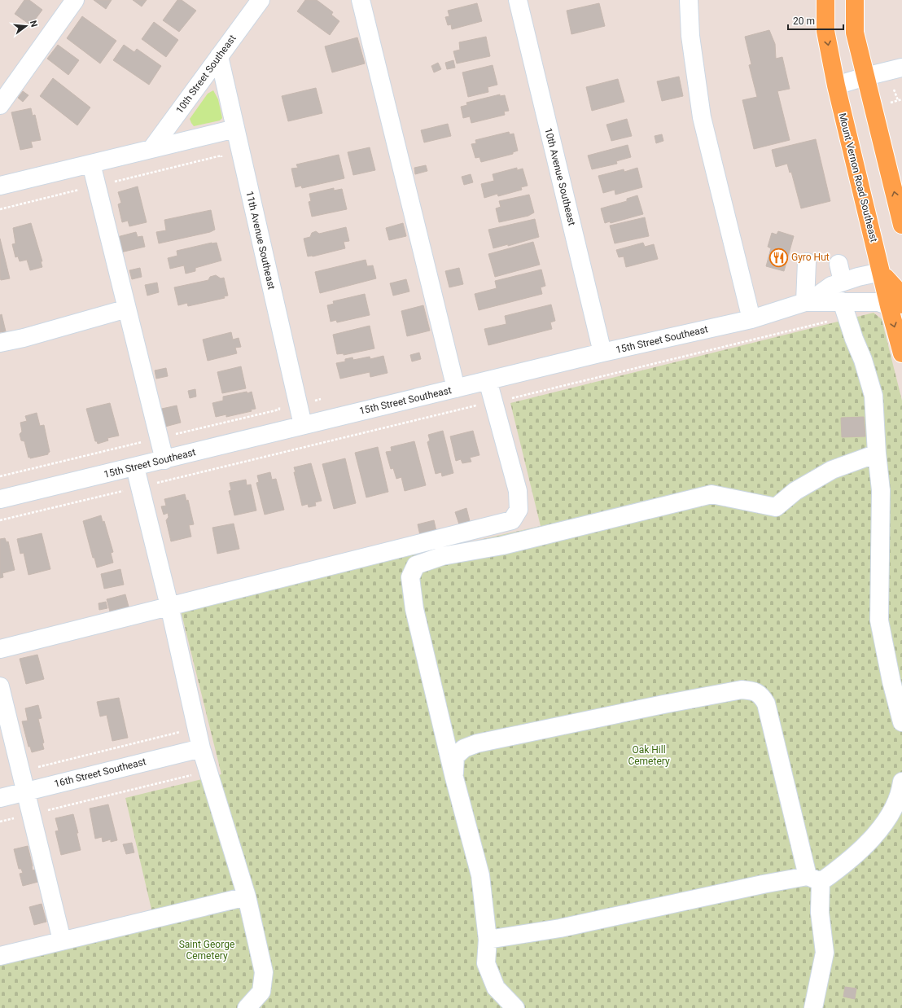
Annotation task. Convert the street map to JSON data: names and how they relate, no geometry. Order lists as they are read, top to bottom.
{
  "streets": {
    "main road": ["Mount Vernon Road Southeast"],
    "street": [
      "10th Street Southeast",
      "10th Avenue Southeast",
      "11th Avenue Southeast",
      "15th Street Southeast",
      "16th Street Southeast"
    ]
  },
  "crossings": [
    ["10th Street Southeast", "11th Avenue Southeast"],
    ["10th Avenue Southeast", "15th Street Southeast"],
    ["Mount Vernon Road Southeast", "15th Street Southeast"],
    ["11th Avenue Southeast", "15th Street Southeast"]
  ],
  "parks": ["Oak Hill Cemetery", "Saint George Cemetery"],
  "places": {
    "restaurant": ["Gyro Hut"]
  },
  "scale_bar": "20 m",
  "north": "right"
}
